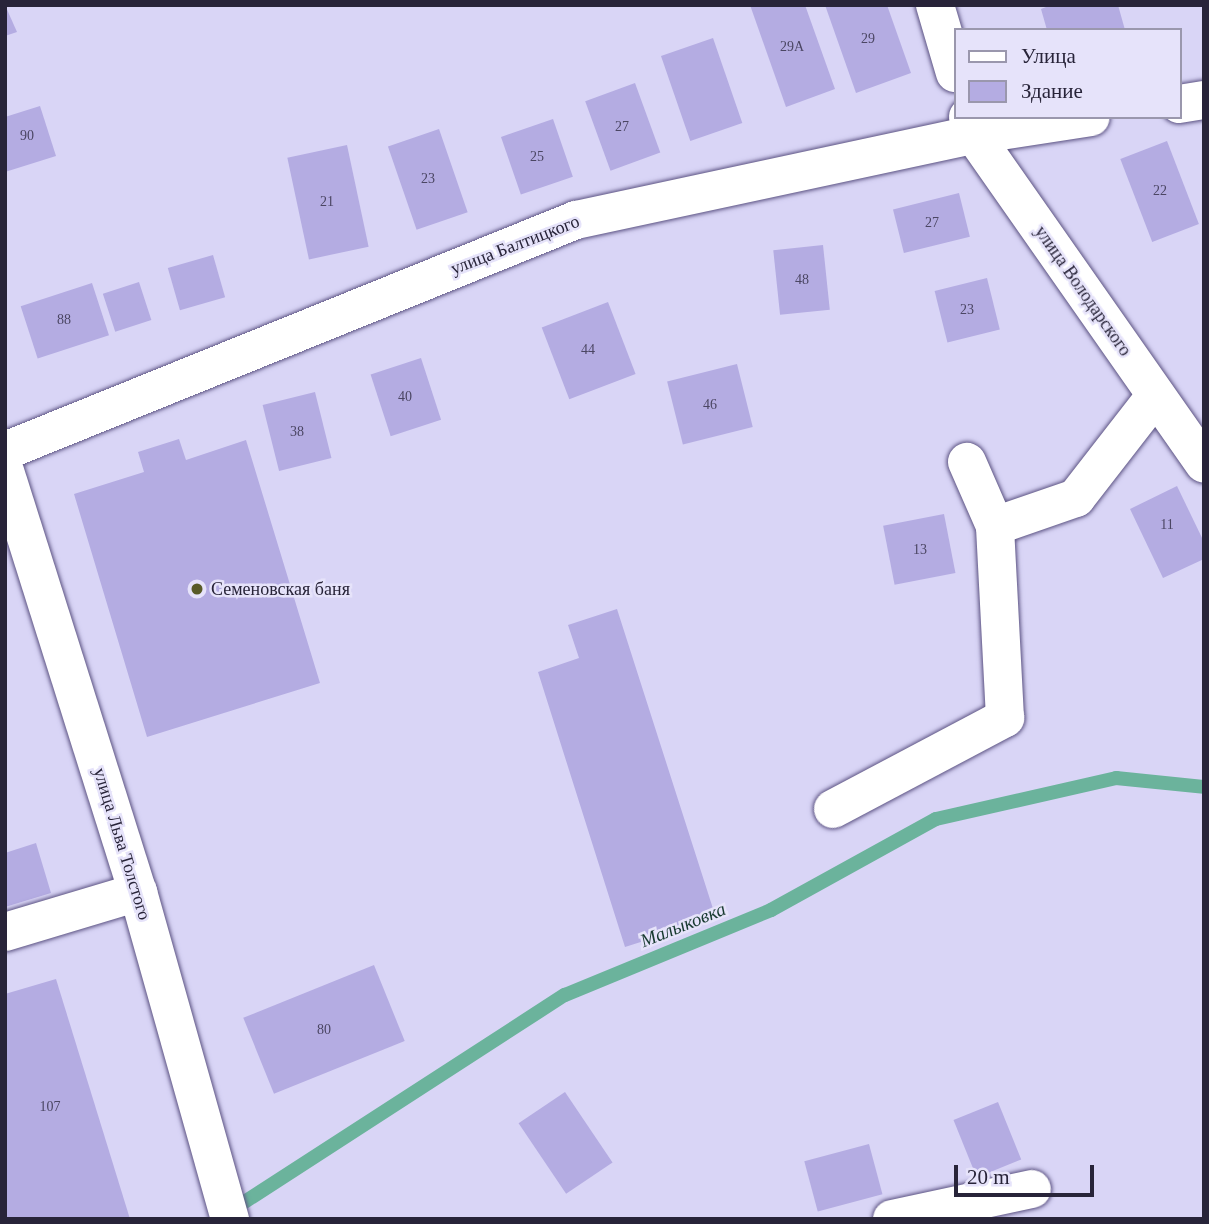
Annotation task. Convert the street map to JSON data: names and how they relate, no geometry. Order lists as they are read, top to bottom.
{
  "streets": {
    "street": ["улица Балтицкого", "улица Володарского", "улица Льва Толстого"]
  },
  "crossings": [
    ["улица Балтицкого", "улица Володарского"]
  ],
  "water": ["Малыковка"],
  "places": ["Семеновская баня"],
  "house_numbers": [
    "29",
    "29А",
    "27",
    "90",
    "25",
    "23",
    "22",
    "21",
    "27",
    "48",
    "23",
    "88",
    "44",
    "40",
    "46",
    "38",
    "11",
    "13",
    "80",
    "107"
  ],
  "legend": ["Улица", "Здание"],
  "scale_bar": "20 m"
}
